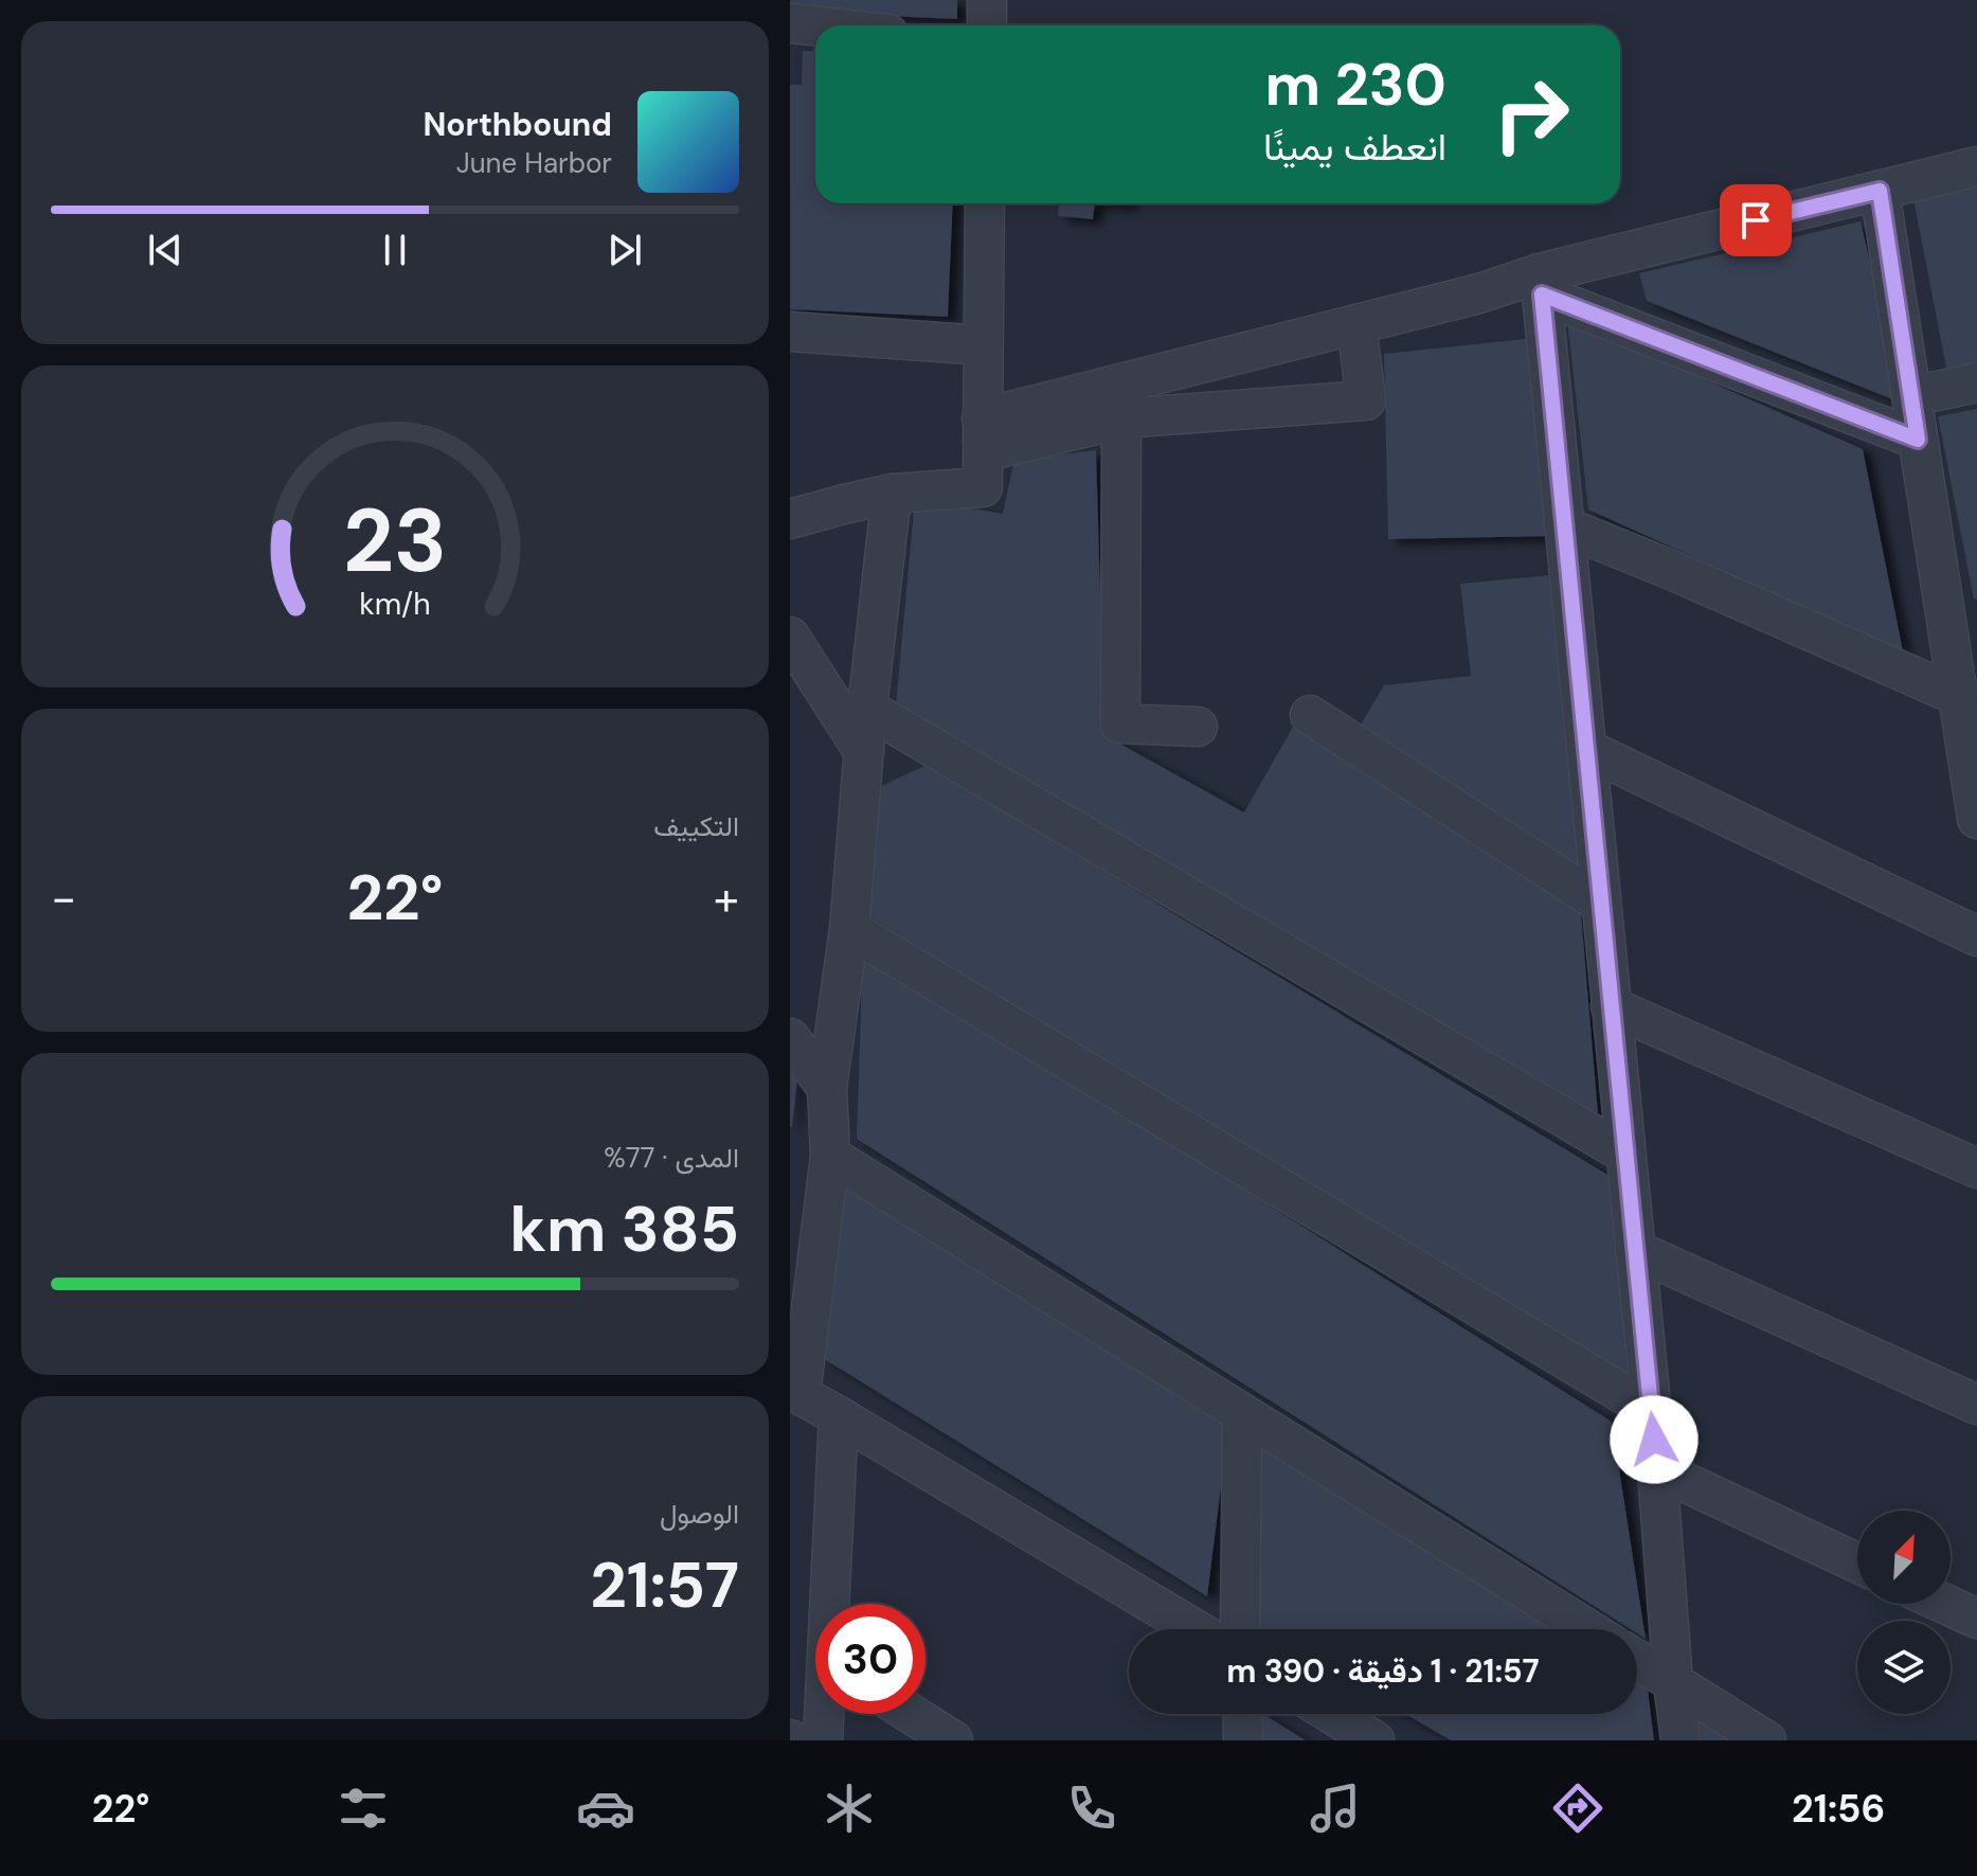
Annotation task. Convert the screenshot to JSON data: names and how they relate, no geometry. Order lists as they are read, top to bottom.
{
  "north": "top right",
  "page": {
    "turn": ["230 m", "انعطف يمينًا"],
    "song": ["Northbound", "June Harbor"],
    "tile": [
      "التكييف",
      ["المدى · 77%", "385 km"],
      ["الوصول", "21:57"]
    ],
    "heat": ["−", "22°", "+"],
    "limit": "30",
    "trip": "21:57 · 1 دقيقة · 390 m",
    "tabs": ["21:56", "22°"],
    "gauge": ["23", "km/h"]
  }
}
